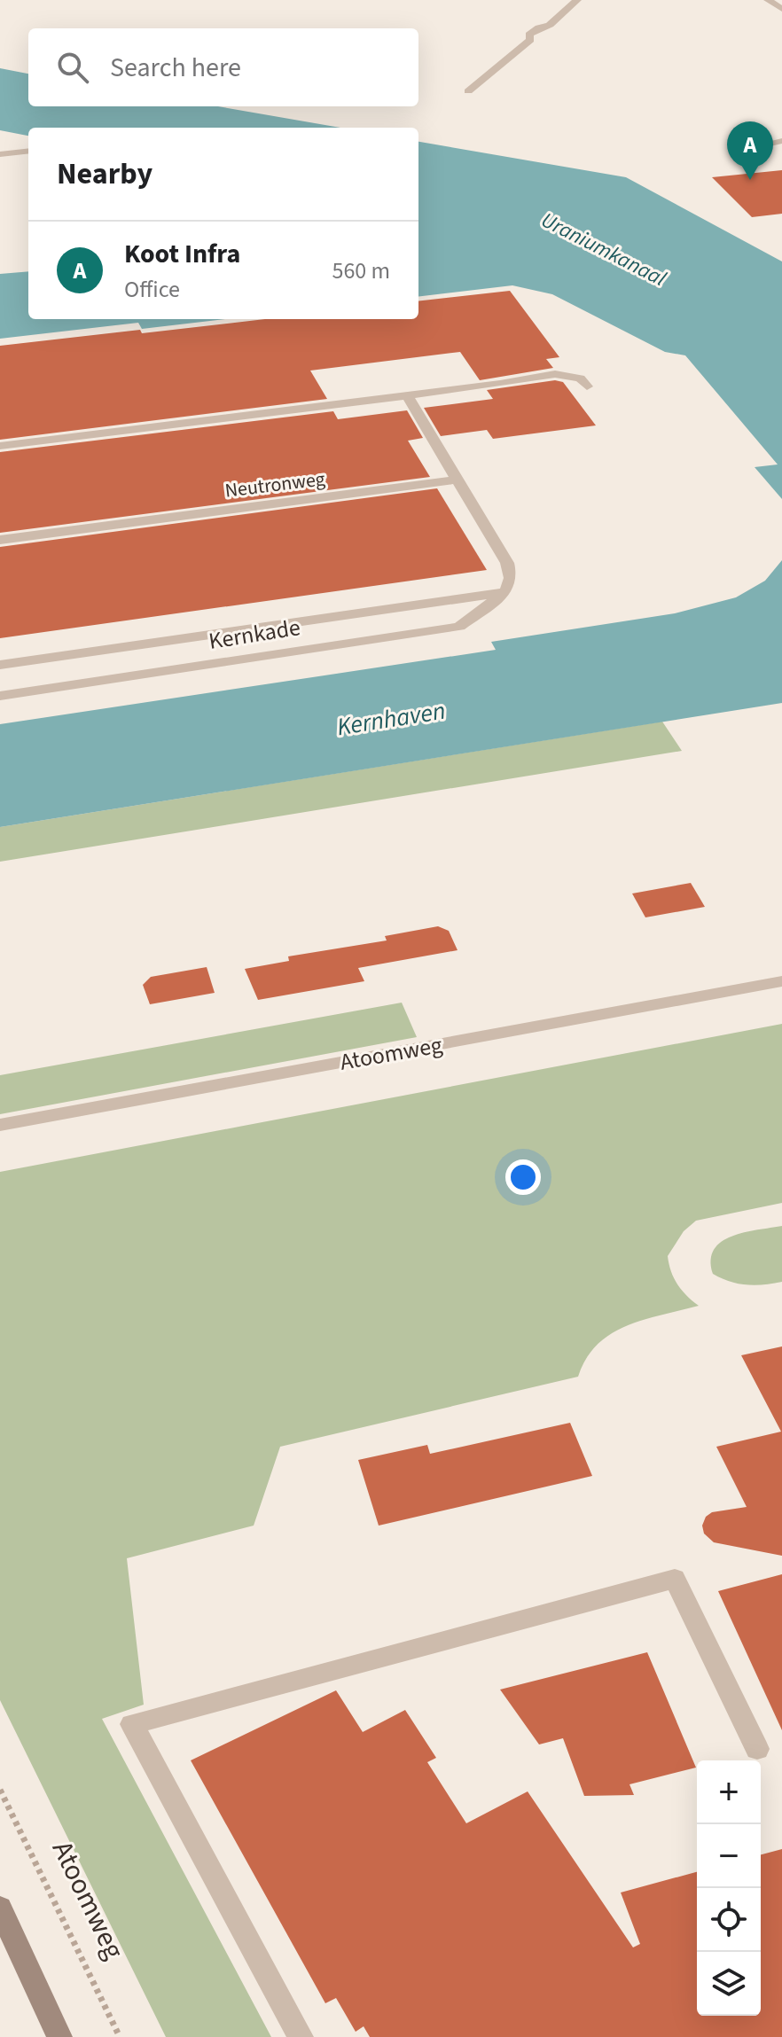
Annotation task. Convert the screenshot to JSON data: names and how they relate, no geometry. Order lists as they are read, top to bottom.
{
  "streets": {
    "street": ["Neutronweg", "Kernkade", "Atoomweg"]
  },
  "water": ["Uraniumkanaal", "Kernhaven"],
  "page": {
    "search": "Search here",
    "pins": "A",
    "heading": "Nearby",
    "list": [
      {
        "mark": "A",
        "name": "Koot Infra",
        "note": "Office",
        "value": "560 m"
      }
    ],
    "map_buttons": ["+", "−"]
  }
}
